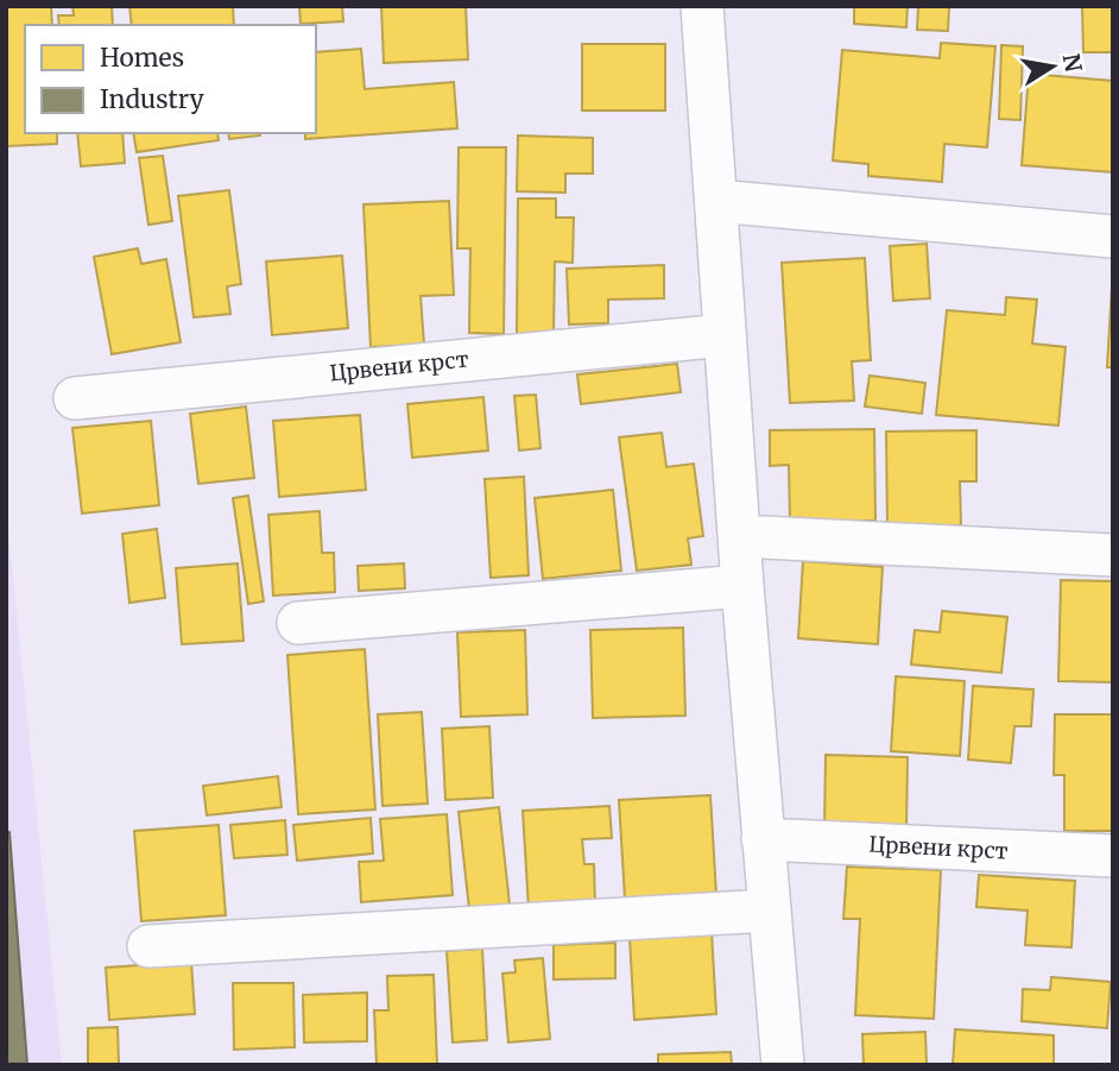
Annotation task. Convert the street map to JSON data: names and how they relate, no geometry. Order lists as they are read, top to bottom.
{
  "streets": {
    "street": ["Црвени крст"]
  },
  "legend": ["Homes", "Industry"],
  "north": "right"
}
